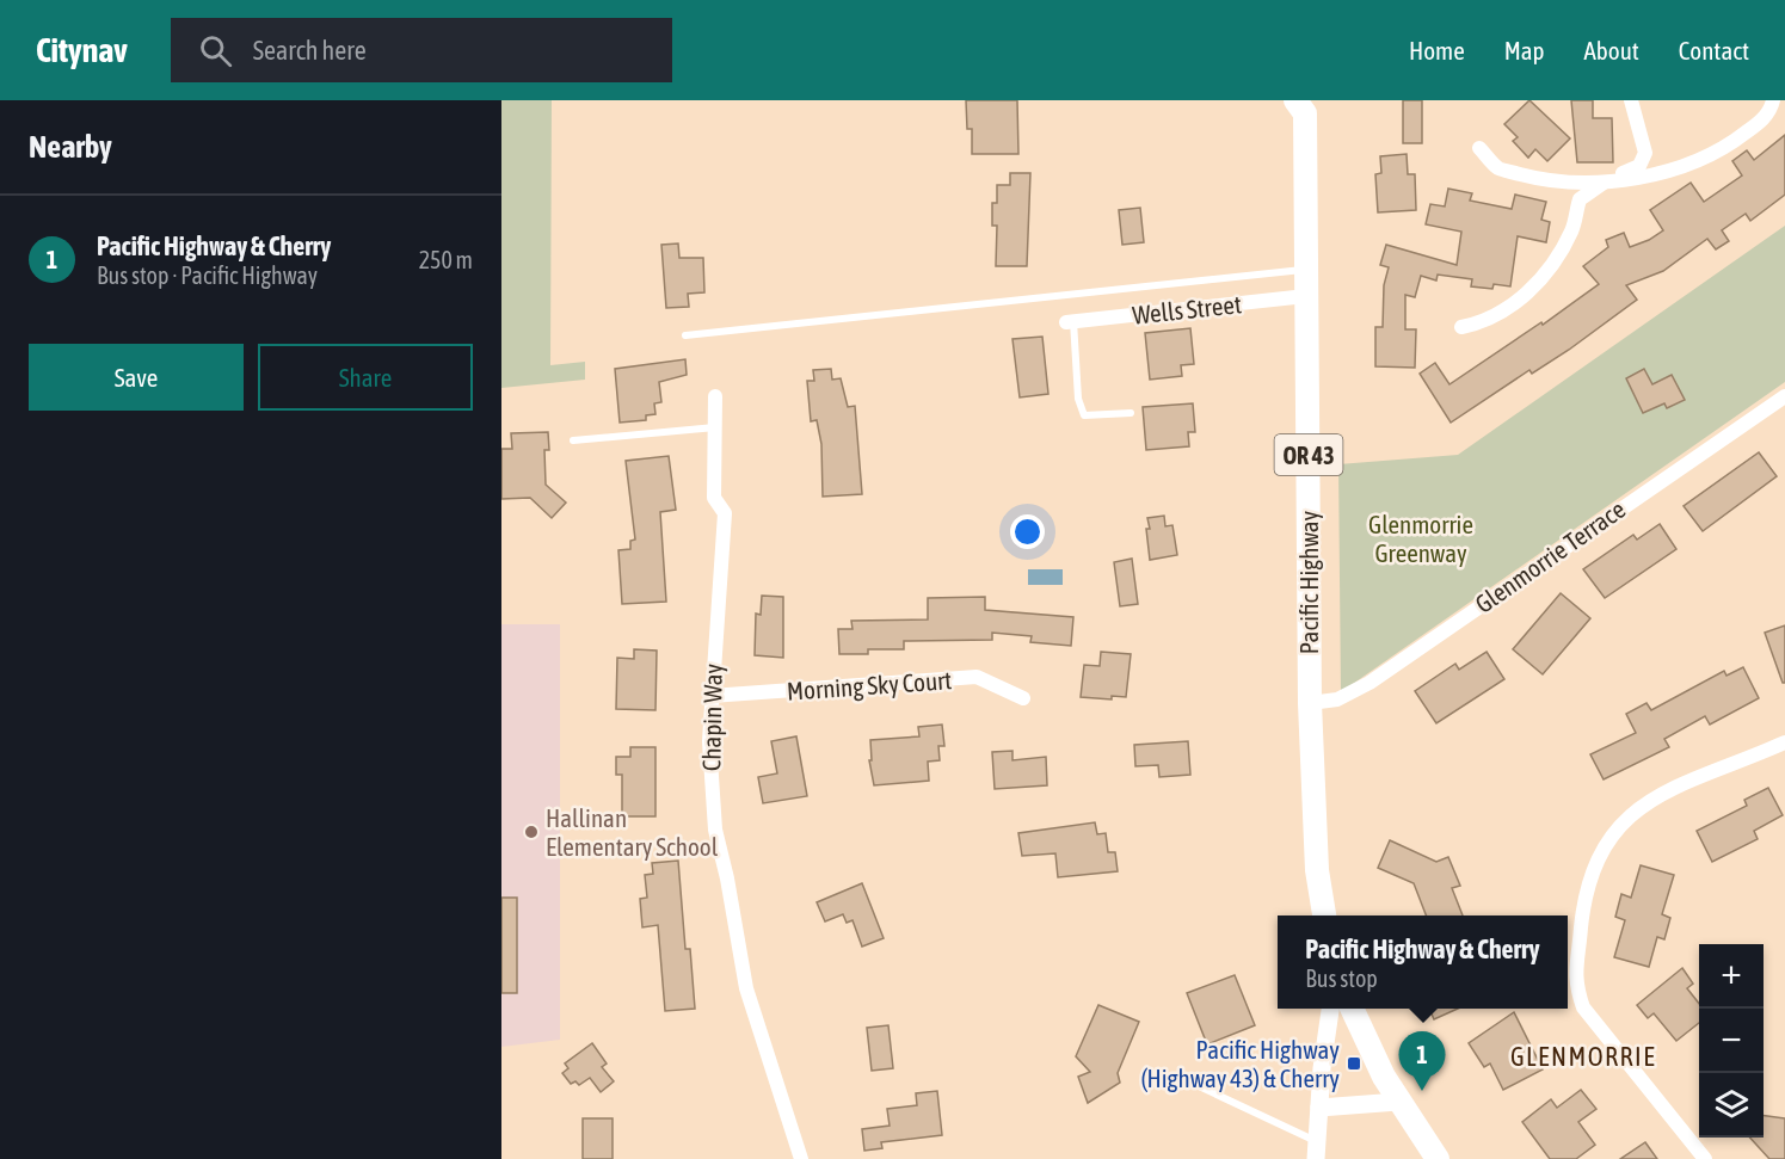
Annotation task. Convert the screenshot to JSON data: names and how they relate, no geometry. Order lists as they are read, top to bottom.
{
  "streets": {
    "main road": ["OR 43", "Pacific Highway"],
    "street": [
      "Wells Street",
      "Glenmorrie Terrace",
      "Morning Sky Court",
      "Chapin Way"
    ]
  },
  "crossings": [
    ["Wells Street", "Pacific Highway"],
    ["Glenmorrie Terrace", "Pacific Highway"],
    ["Morning Sky Court", "Chapin Way"]
  ],
  "districts": ["GLENMORRIE"],
  "parks": ["Glenmorrie Greenway"],
  "places": {
    "other": ["Hallinan Elementary School"],
    "transit": ["Pacific Highway (Highway 43) & Cherry"]
  },
  "page": {
    "header": "Citynav",
    "search": "Search here",
    "nav": [
      "Home",
      "Map",
      "About",
      "Contact"
    ],
    "heading": "Nearby",
    "list": [
      {
        "mark": "1",
        "name": "Pacific Highway & Cherry",
        "note": "Bus stop · Pacific Highway",
        "value": "250 m"
      }
    ],
    "buttons": ["Save", "Share"],
    "popup": ["Pacific Highway & Cherry", "Bus stop"],
    "map_buttons": ["+", "−"],
    "pins": "1"
  }
}
